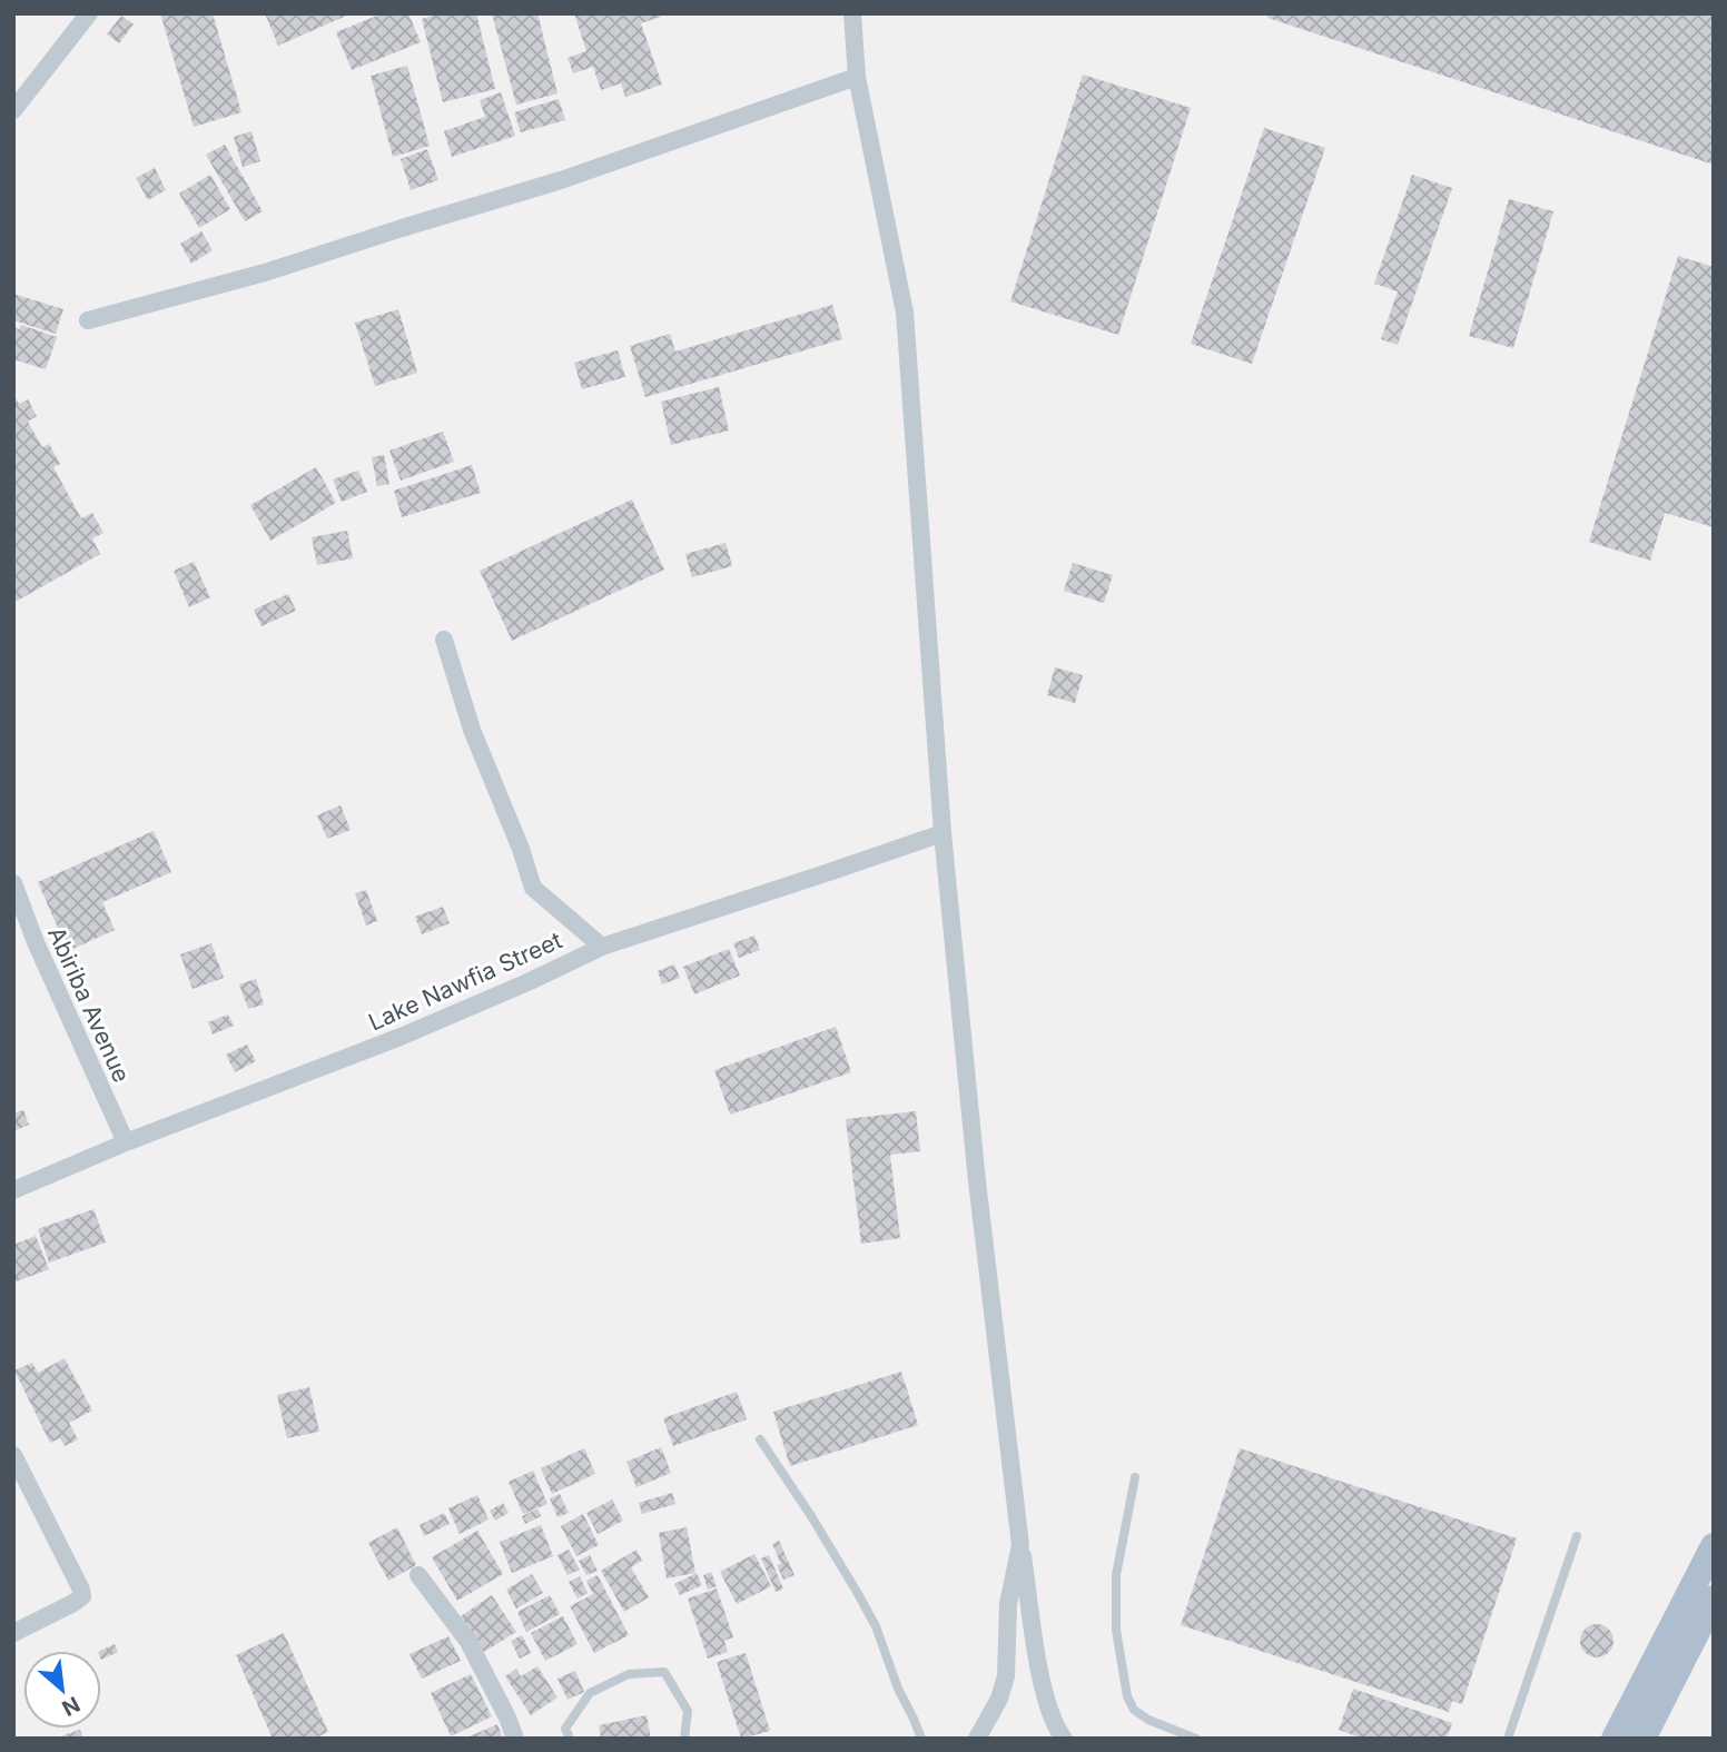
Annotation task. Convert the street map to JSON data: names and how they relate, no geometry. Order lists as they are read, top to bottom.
{
  "streets": {
    "street": ["Lake Nawfia Street", "Abiriba Avenue"]
  },
  "crossings": [
    ["Lake Nawfia Street", "Abiriba Avenue"]
  ],
  "north": "bottom right"
}
